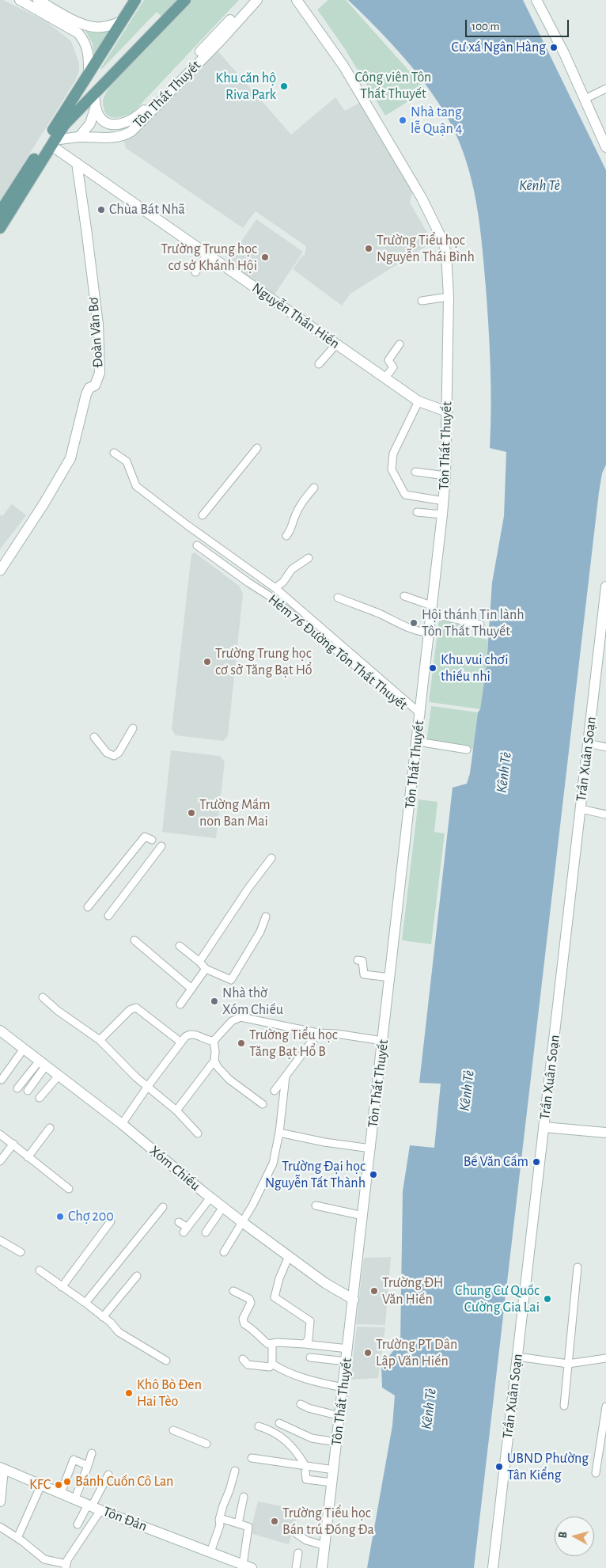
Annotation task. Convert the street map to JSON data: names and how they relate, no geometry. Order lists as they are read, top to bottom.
{
  "streets": {
    "main road": [
      "Tôn Thất Thuyết",
      "Nguyễn Thần Hiến",
      "Đoàn Văn Bơ",
      "Trần Xuân Soạn",
      "Xóm Chiếu",
      "Tôn Đản"
    ],
    "street": ["Hẻm 76 Đường Tôn Thất Thuyết"]
  },
  "crossings": [
    ["Tôn Thất Thuyết", "Nguyễn Thần Hiến"],
    ["Tôn Thất Thuyết", "Hẻm 76 Đường Tôn Thất Thuyết"],
    ["Tôn Thất Thuyết", "Xóm Chiếu"],
    ["Nguyễn Thần Hiến", "Đoàn Văn Bơ"]
  ],
  "water": ["Kênh Tẻ"],
  "parks": ["Công viên Tôn Thất Thuyết"],
  "places": [
    "Cư xá Ngân Hàng",
    "Khu căn hộ Riva Park",
    "Nhà tang lễ Quận 4",
    "Chùa Bát Nhã",
    "Trường Tiểu học Nguyễn Thái Bình",
    "Trường Trung học cơ sở Khánh Hội",
    "Hội thánh Tin lành Tôn Thất Thuyết",
    "Trường Trung học cơ sở Tăng Bạt Hổ",
    "Khu vui chơi thiếu nhi",
    "Trường Mầm non Ban Mai",
    "Nhà thờ Xóm Chiếu",
    "Trường Tiểu học Tăng Bạt Hổ B",
    "Bế Văn Cấm",
    "Trường Đại học Nguyễn Tất Thành",
    "Chợ 200",
    "Trường ĐH Văn Hiến",
    "Chung Cư Quốc Cường Gia Lai",
    "Trường PT Dân Lập Văn Hiến",
    "Khô Bò Đen Hai Tèo",
    "UBND Phường Tân Kiểng",
    "Bánh Cuốn Cô Lan",
    "KFC",
    "Trường Tiểu học Bán trú Đống Đa"
  ],
  "scale_bar": "100 m",
  "north": "left"
}
